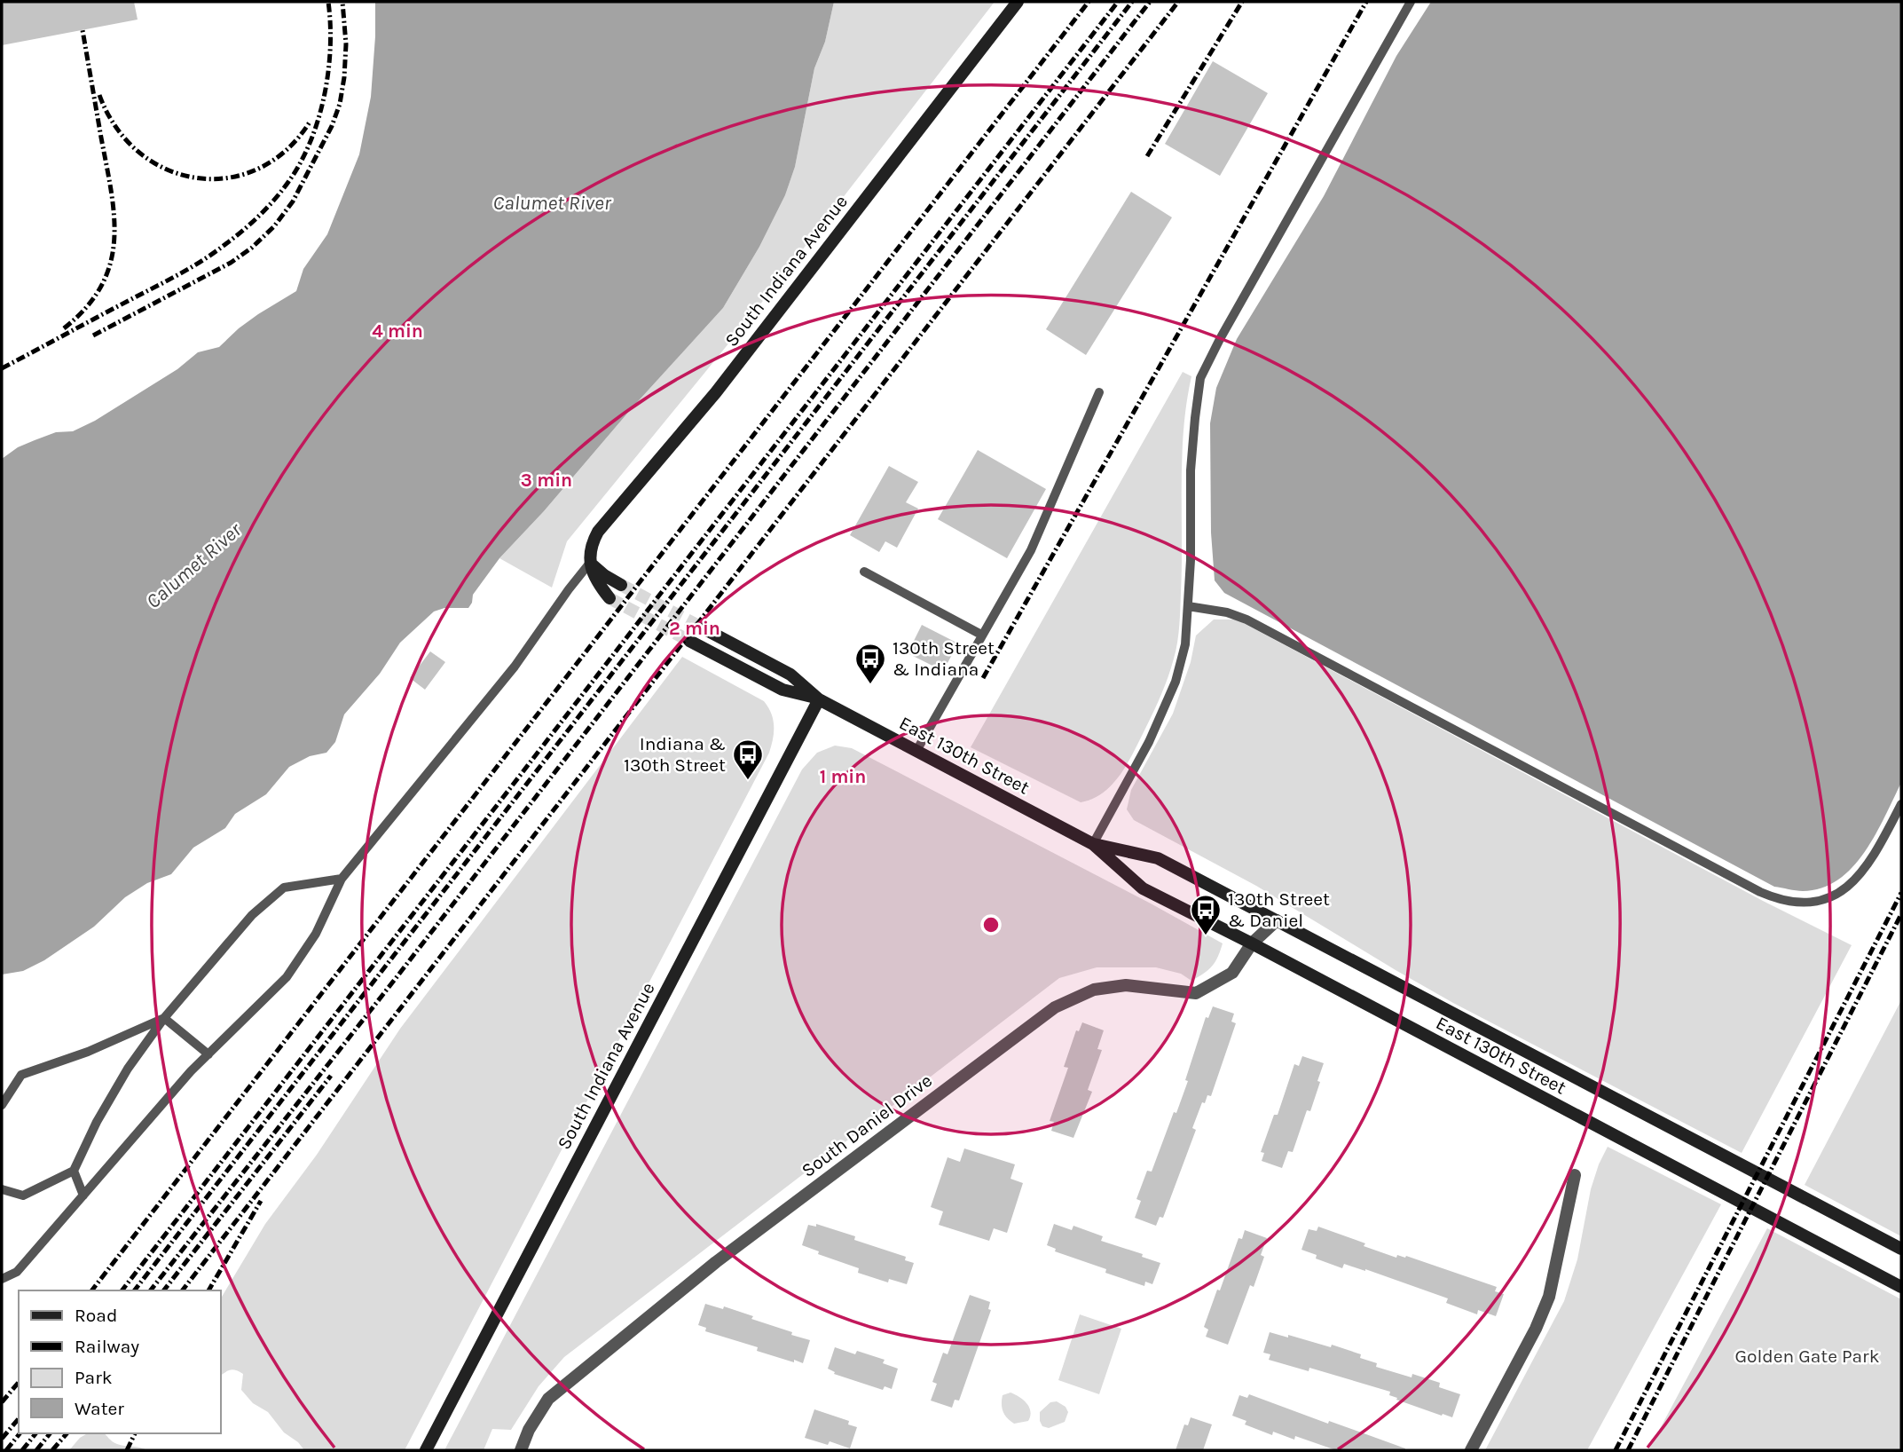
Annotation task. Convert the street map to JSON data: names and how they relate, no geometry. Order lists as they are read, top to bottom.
{
  "streets": {
    "main road": ["South Indiana Avenue", "East 130th Street"],
    "street": ["South Daniel Drive"]
  },
  "crossings": [
    ["South Indiana Avenue", "East 130th Street"],
    ["East 130th Street", "South Daniel Drive"]
  ],
  "water": ["Calumet River"],
  "parks": ["Golden Gate Park"],
  "places": {
    "bus stop": ["130th Street & Indiana", "Indiana & 130th Street", "130th Street & Daniel"]
  },
  "legend": [
    "Road",
    "Railway",
    "Park",
    "Water"
  ],
  "rings": [
    "4 min",
    "3 min",
    "2 min",
    "1 min"
  ]
}
